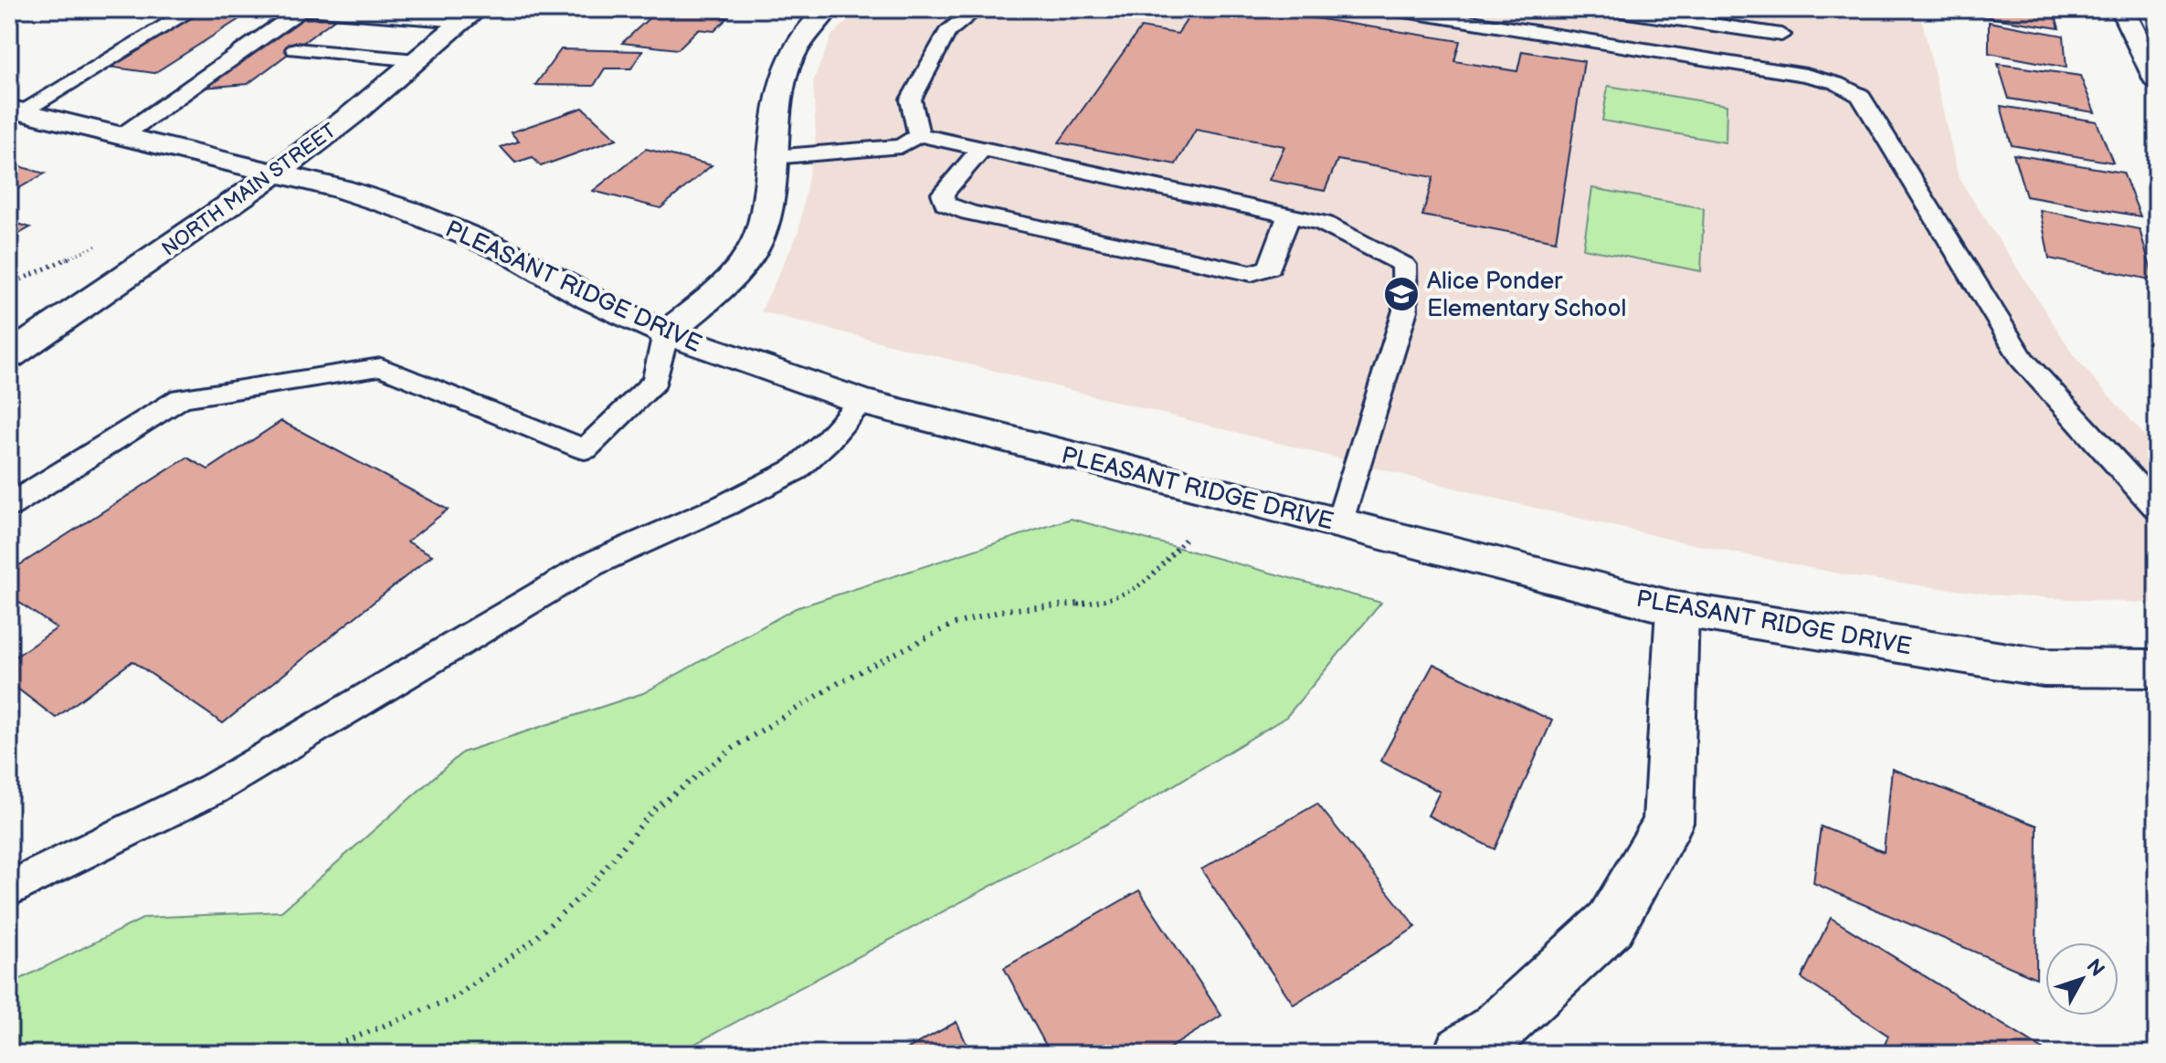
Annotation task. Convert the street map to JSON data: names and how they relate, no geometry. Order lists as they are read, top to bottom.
{
  "streets": {
    "street": ["NORTH MAIN STREET", "PLEASANT RIDGE DRIVE"]
  },
  "crossings": [
    ["NORTH MAIN STREET", "PLEASANT RIDGE DRIVE"]
  ],
  "places": {
    "school or university": ["Alice Ponder Elementary School"]
  },
  "north": "top right"
}
